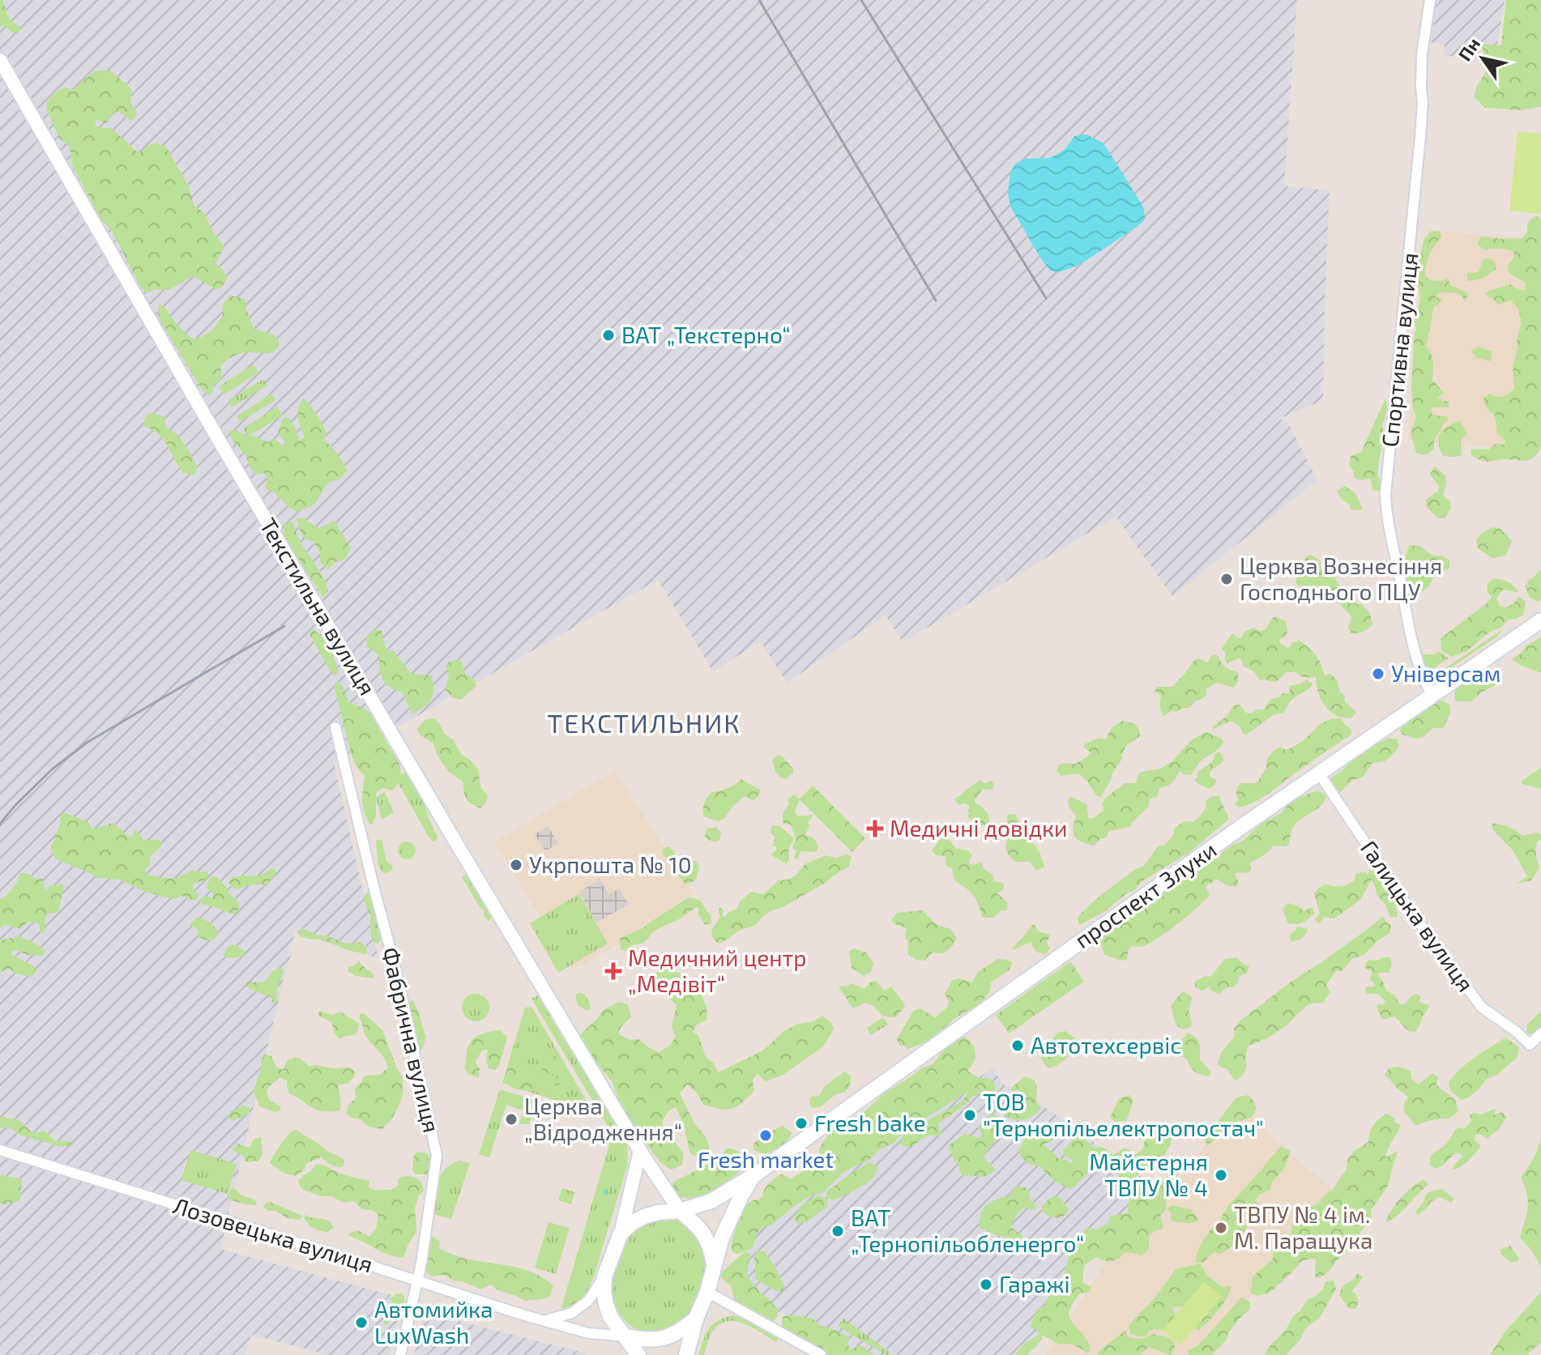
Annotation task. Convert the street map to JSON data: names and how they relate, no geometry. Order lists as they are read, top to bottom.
{
  "streets": {
    "main road": ["проспект Злуки"],
    "street": [
      "Спортивна вулиця",
      "Текстильна вулиця",
      "Галицька вулиця",
      "Фабрична вулиця",
      "Лозовецька вулиця"
    ]
  },
  "crossings": [
    ["Спортивна вулиця", "проспект Злуки"],
    ["Текстильна вулиця", "проспект Злуки"],
    ["Текстильна вулиця", "Лозовецька вулиця"],
    ["проспект Злуки", "Галицька вулиця"],
    ["проспект Злуки", "Лозовецька вулиця"],
    ["Фабрична вулиця", "Лозовецька вулиця"]
  ],
  "districts": ["ТЕКСТИЛЬНИК"],
  "places": {
    "other": [
      "ВАТ „Текстерно“",
      "Церква Вознесіння Господнього ПЦУ",
      "Універсам",
      "Укрпошта № 10",
      "Автотехсервіс",
      "ТОВ \"Тернопільелектропостач\"",
      "Церква „Відродження“",
      "Fresh bake",
      "Fresh market",
      "Майстерня ТВПУ № 4",
      "ТВПУ № 4 ім. М. Паращука",
      "ВАТ „Тернопільобленерго“",
      "Гаражі",
      "Автомийка LuxWash"
    ],
    "health": ["Медичні довідки", "Медичний центр „Медівіт“"]
  },
  "north": "top left"
}
